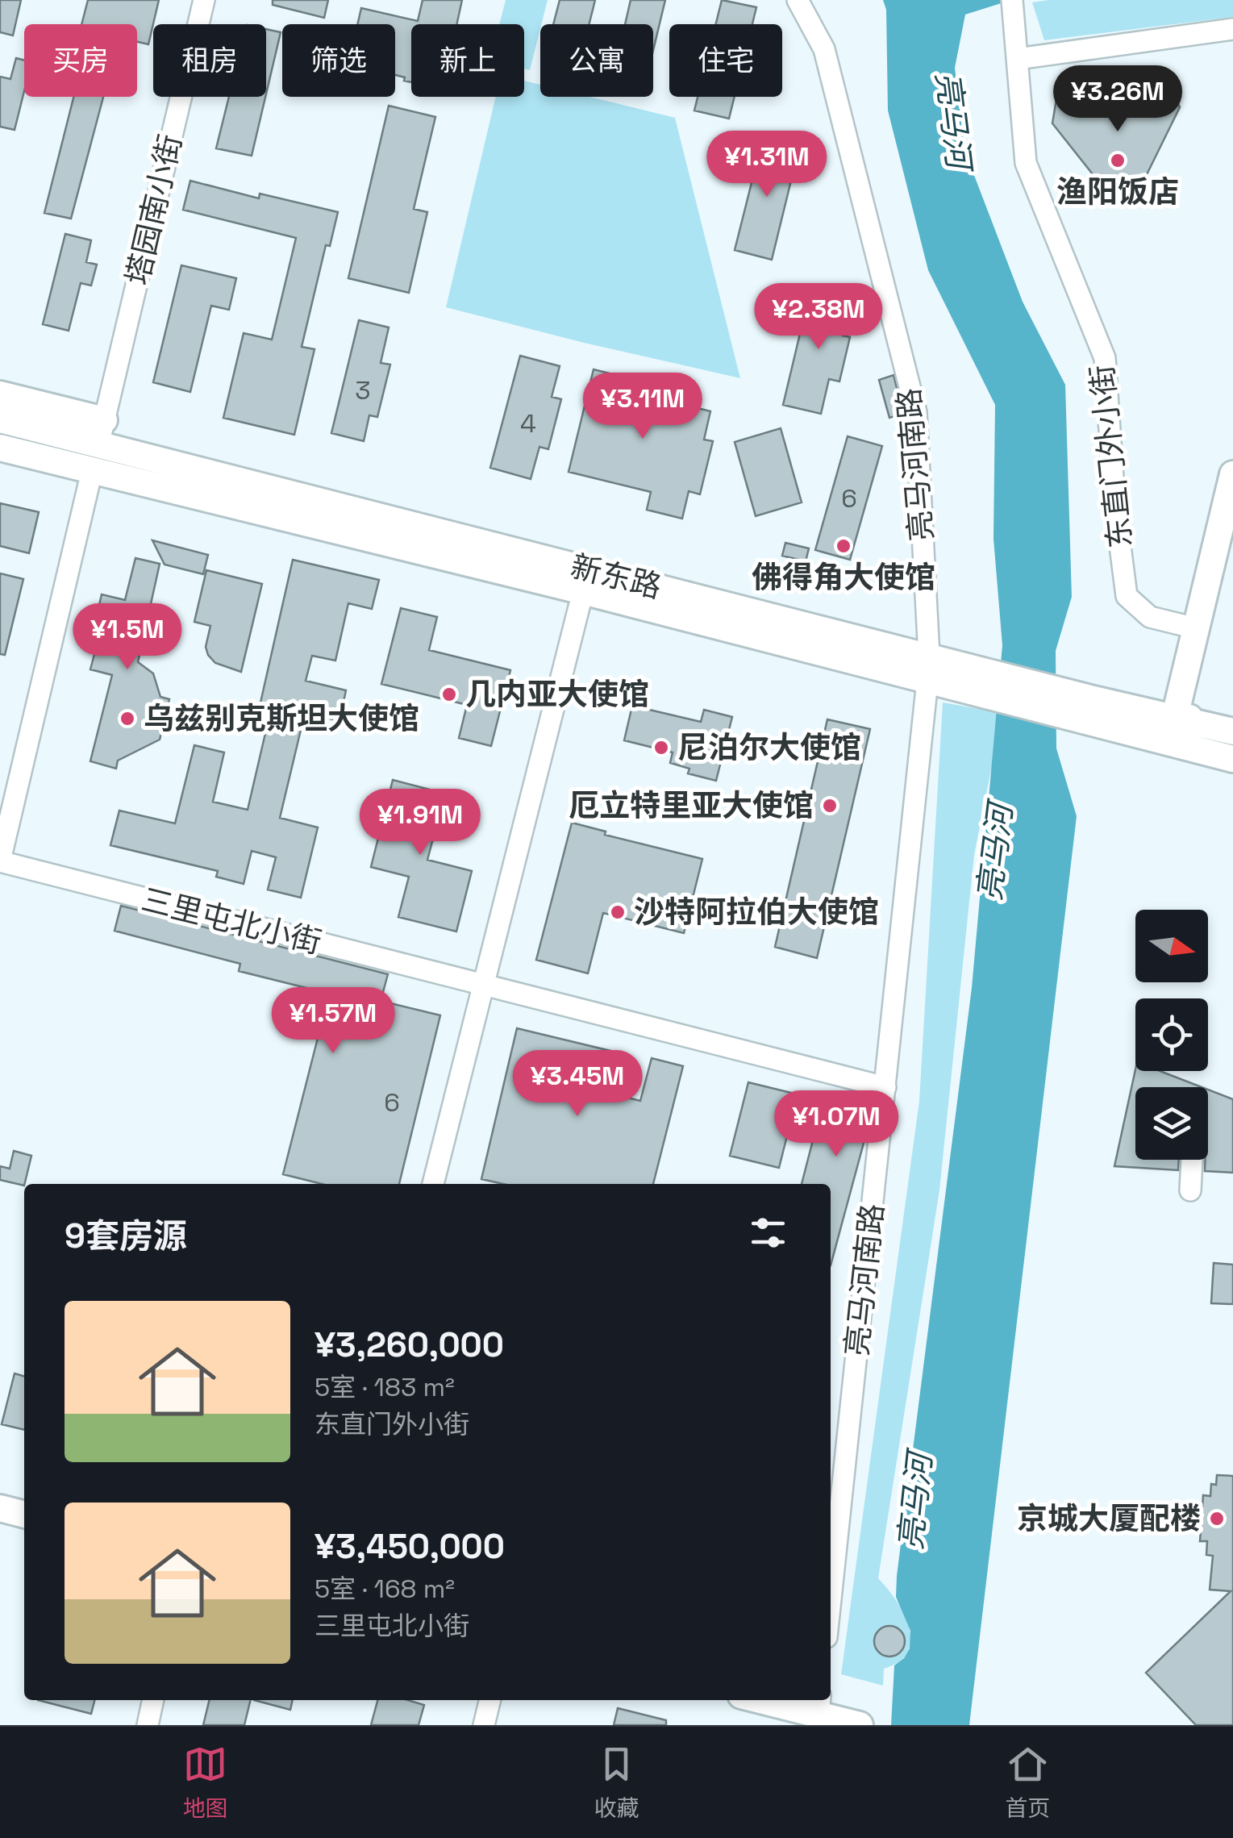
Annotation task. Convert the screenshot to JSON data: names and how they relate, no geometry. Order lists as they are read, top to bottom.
{
  "streets": {
    "main road": ["新东路"],
    "street": [
      "塔园南小街",
      "东直门外小街",
      "亮马河南路",
      "三里屯北小街"
    ]
  },
  "crossings": [
    ["塔园南小街", "新东路"],
    ["亮马河南路", "新东路"],
    ["亮马河南路", "三里屯北小街"]
  ],
  "water": ["亮马河"],
  "places": [
    "渔阳饭店",
    "佛得角大使馆",
    "几内亚大使馆",
    "乌兹别克斯坦大使馆",
    "尼泊尔大使馆",
    "厄立特里亚大使馆",
    "沙特阿拉伯大使馆",
    "京城大厦配楼"
  ],
  "house_numbers": [
    "3",
    "4",
    "6",
    "6"
  ],
  "north": "right",
  "page": {
    "chip": [
      "买房",
      "租房",
      "筛选",
      "新上",
      "公寓",
      "住宅"
    ],
    "price": [
      "¥3.26M",
      "¥1.31M",
      "¥2.38M",
      "¥3.11M",
      "¥1.5M",
      "¥1.91M",
      "¥1.57M",
      "¥3.45M",
      "¥1.07M"
    ],
    "heading": "9套房源",
    "list": [
      {
        "name": "¥3,260,000",
        "note": "5室 · 183 m² · 东直门外小街"
      },
      {
        "name": "¥3,450,000",
        "note": "5室 · 168 m² · 三里屯北小街"
      }
    ],
    "tabs": ["地图", "收藏", "首页"]
  }
}
